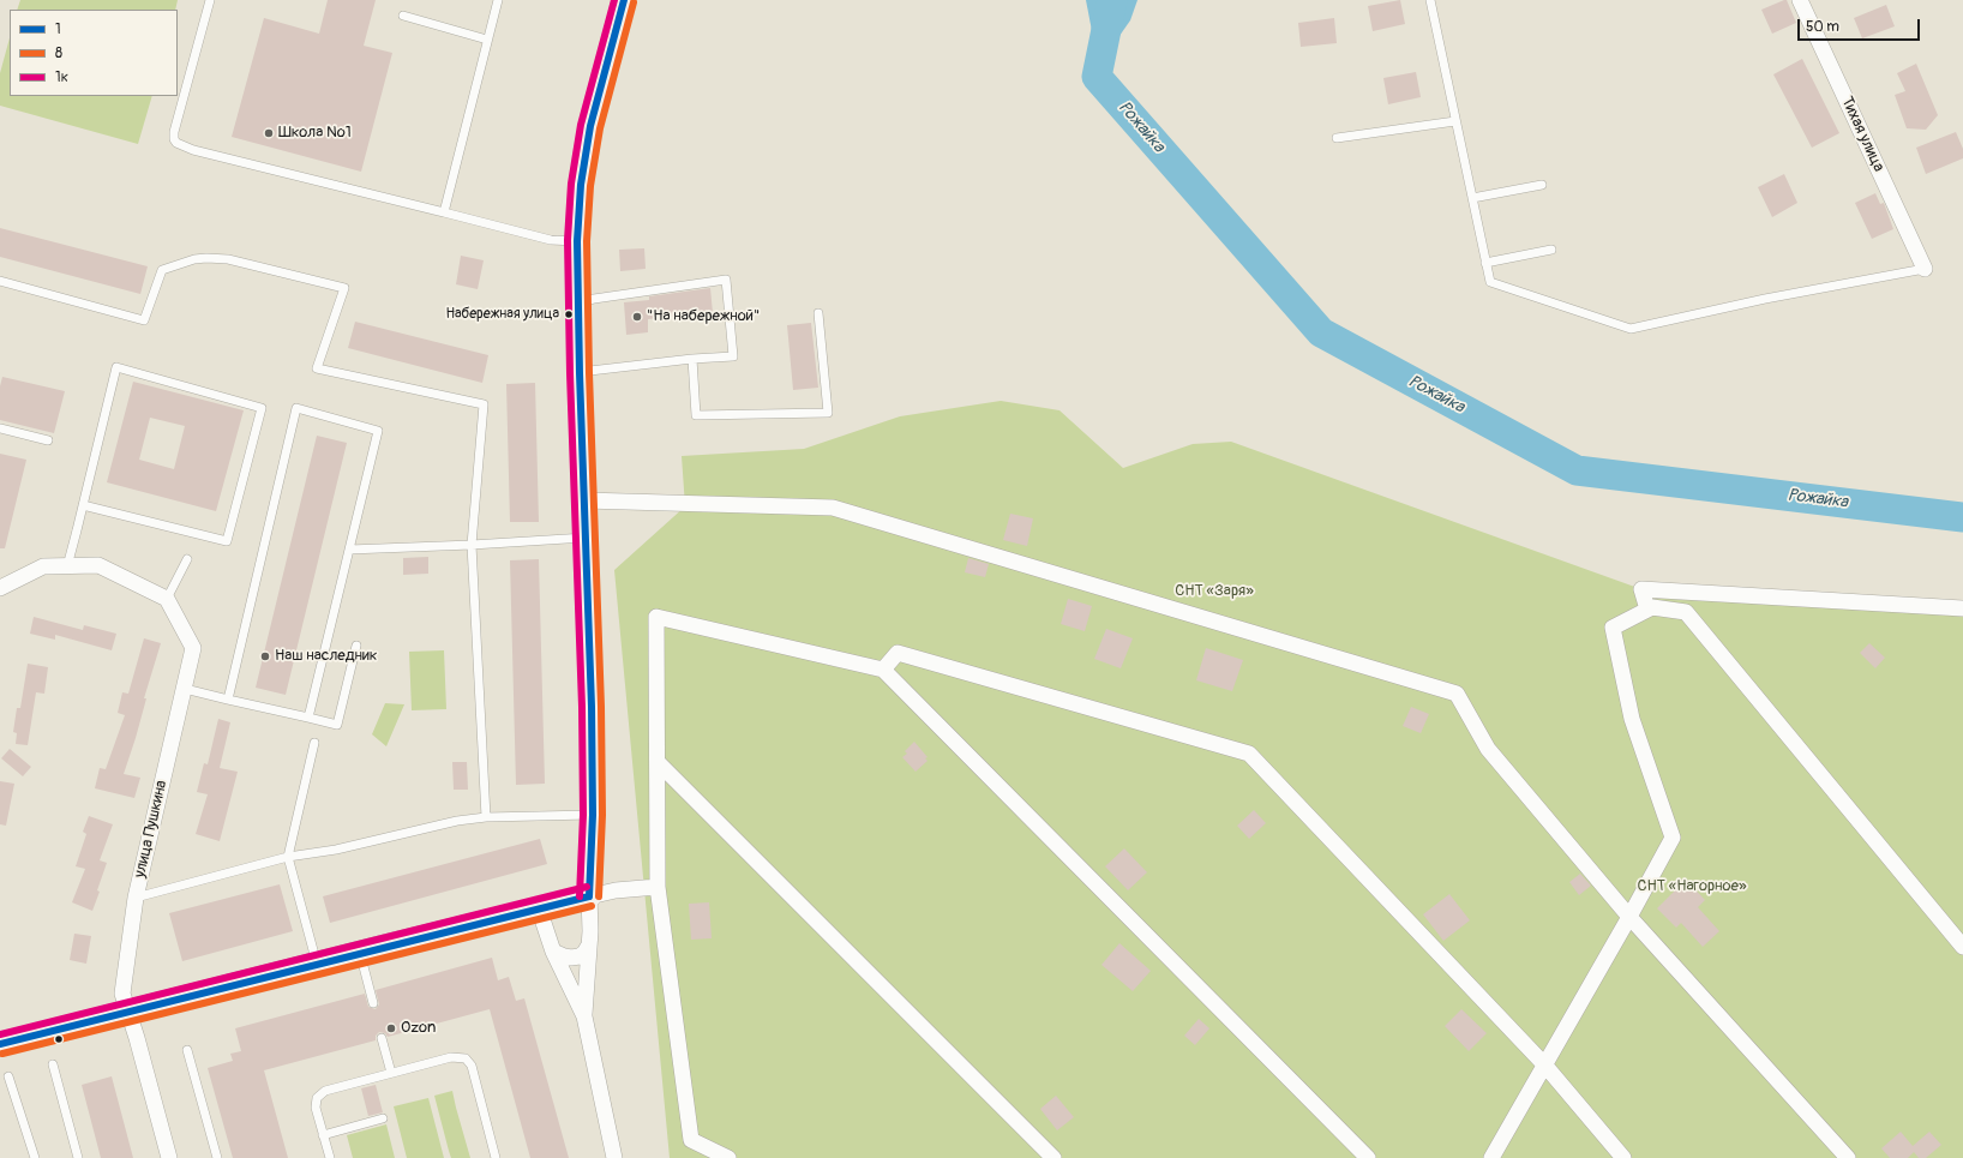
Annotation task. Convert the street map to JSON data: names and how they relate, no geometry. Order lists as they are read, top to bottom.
{
  "streets": {
    "street": ["Тихая улица", "улица Пушкина"]
  },
  "water": ["Рожайка"],
  "parks": ["СНТ «Заря»", "СНТ «Нагорное»"],
  "places": [
    "Школа №1",
    "Набережная улица",
    "\"На набережной\"",
    "Наш наследник",
    "Ozon"
  ],
  "lines": ["transit line 1", "transit line 1к", "transit line 8"],
  "legend": ["1", "8", "1к"],
  "scale_bar": "50 m"
}
